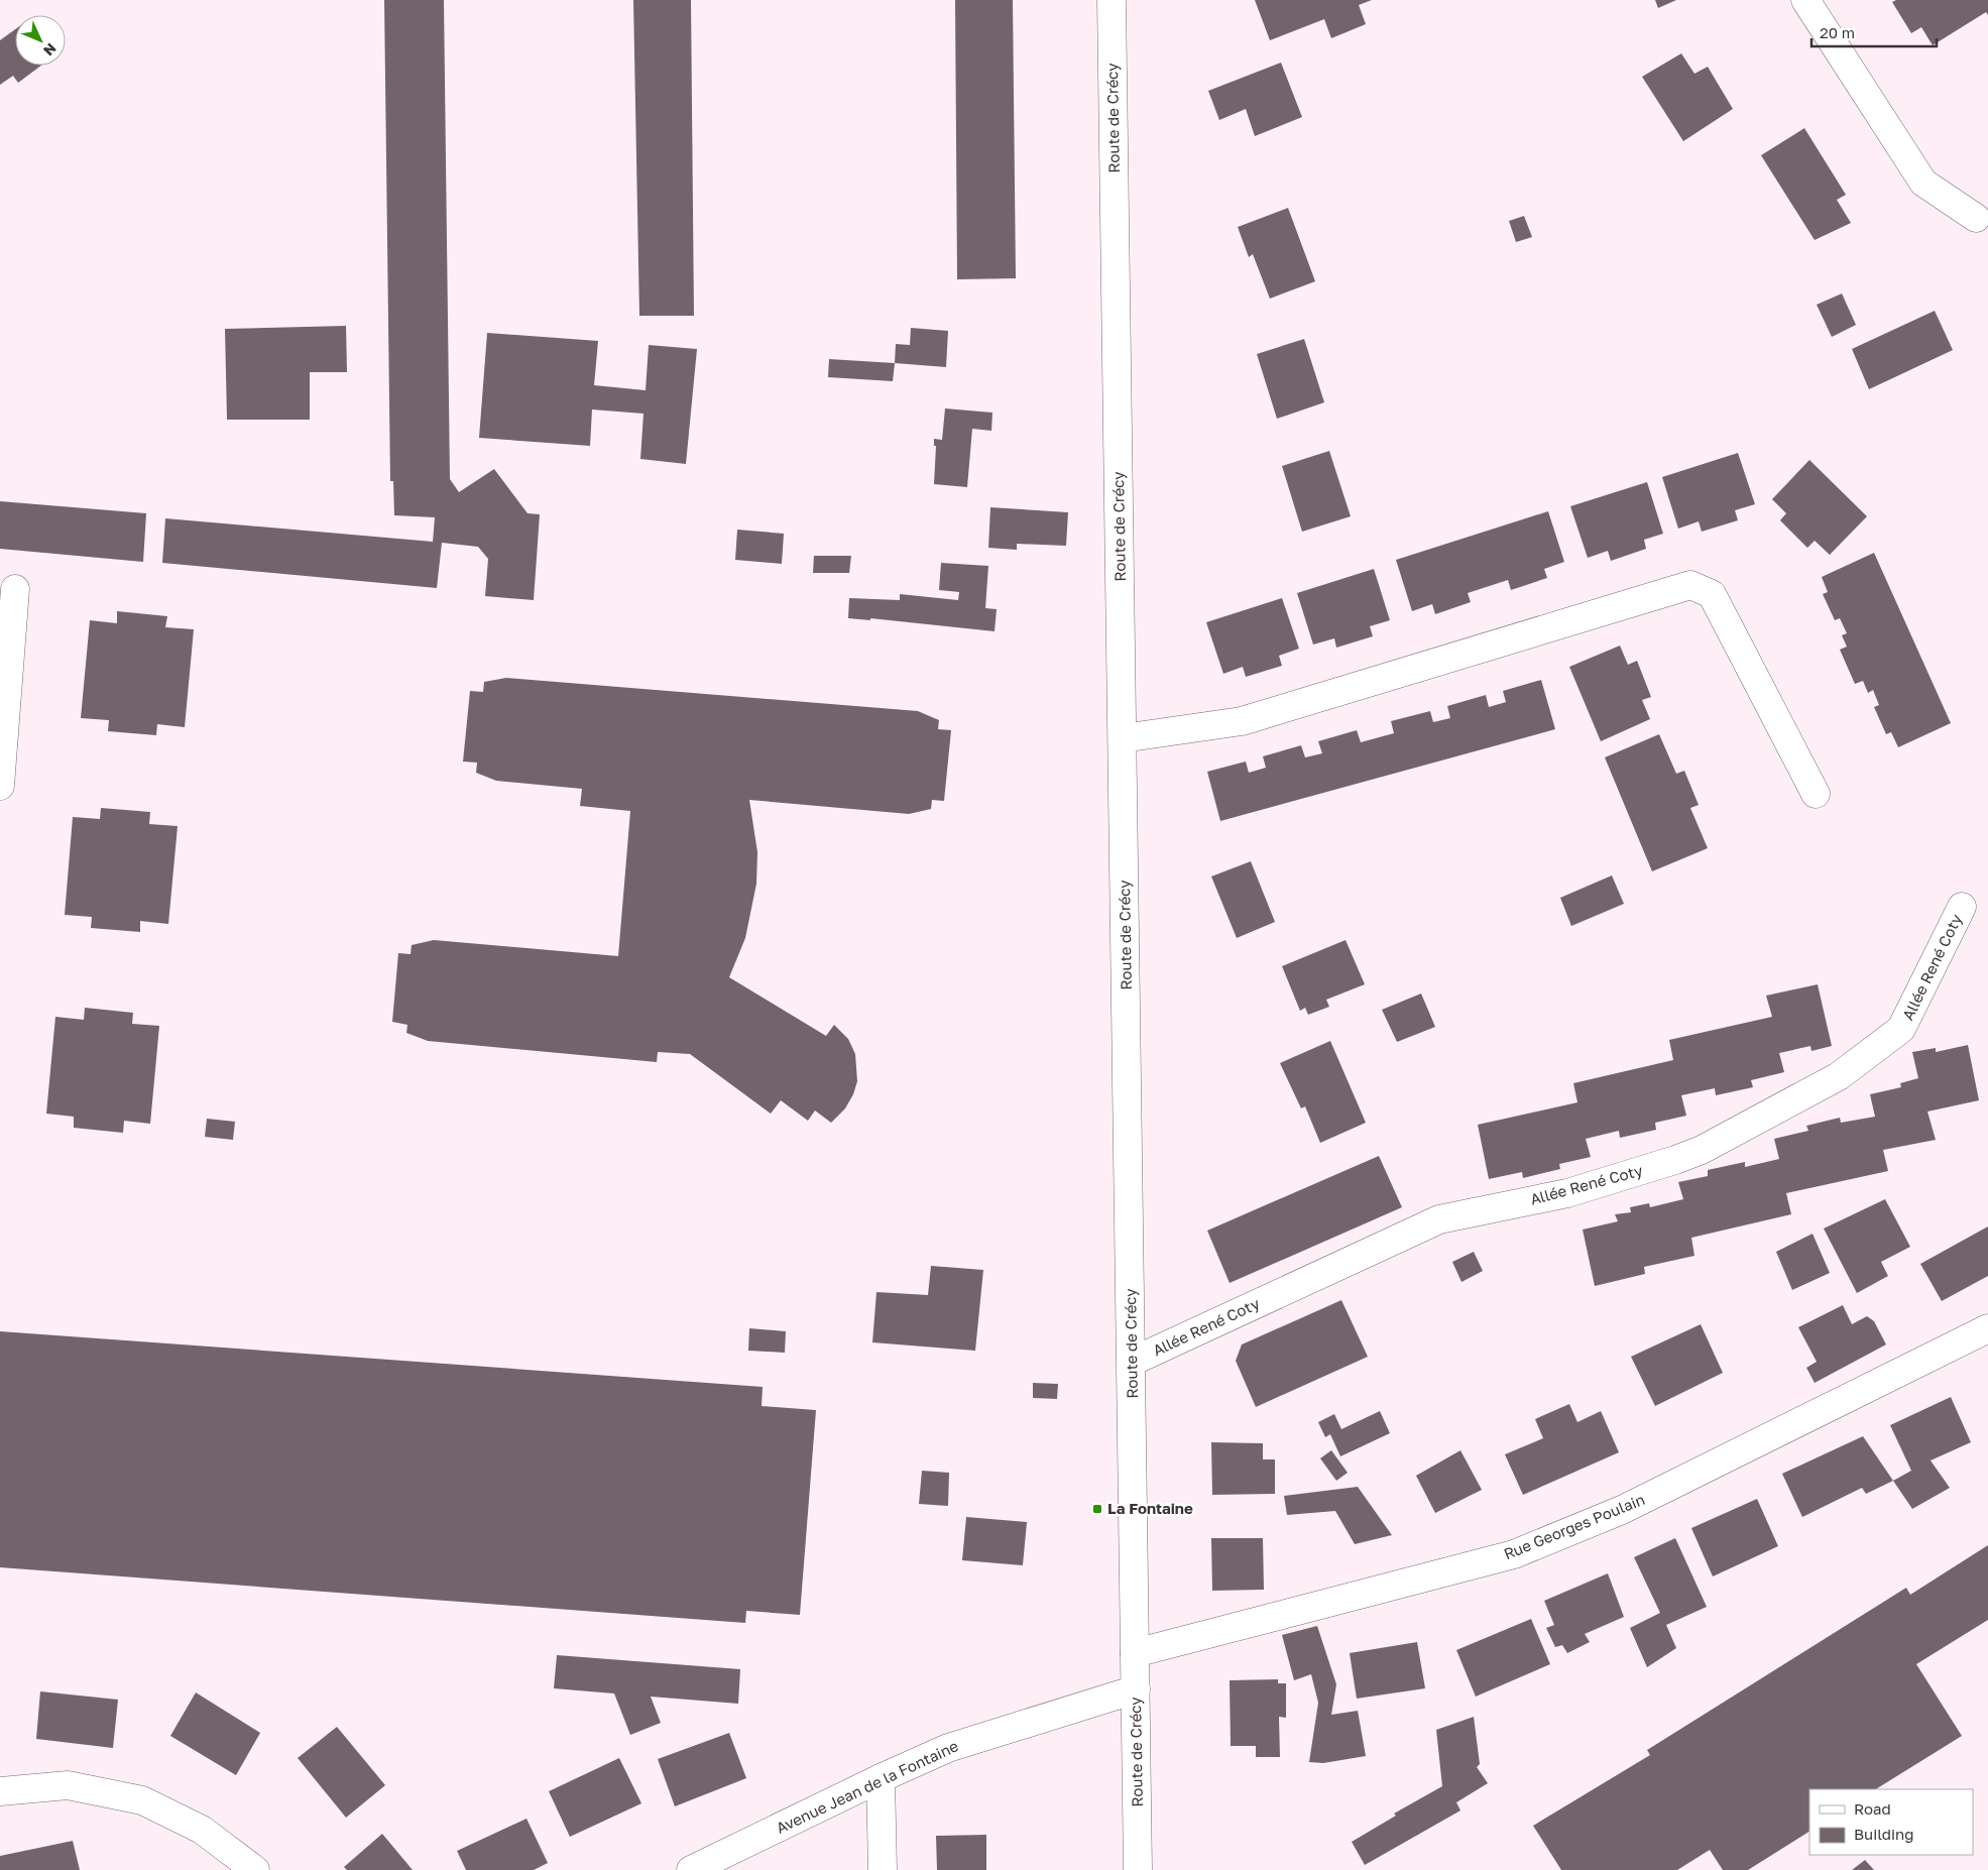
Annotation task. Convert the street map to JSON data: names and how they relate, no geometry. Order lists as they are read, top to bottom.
{
  "streets": {
    "street": [
      "Route de Crécy",
      "Allée René Coty",
      "Rue Georges Poulain",
      "Avenue Jean de la Fontaine"
    ]
  },
  "crossings": [
    ["Route de Crécy", "Allée René Coty"],
    ["Route de Crécy", "Rue Georges Poulain"],
    ["Route de Crécy", "Avenue Jean de la Fontaine"]
  ],
  "places": {
    "transit": ["La Fontaine"]
  },
  "legend": ["Road", "Building"],
  "scale_bar": "20 m",
  "north": "bottom right"
}
